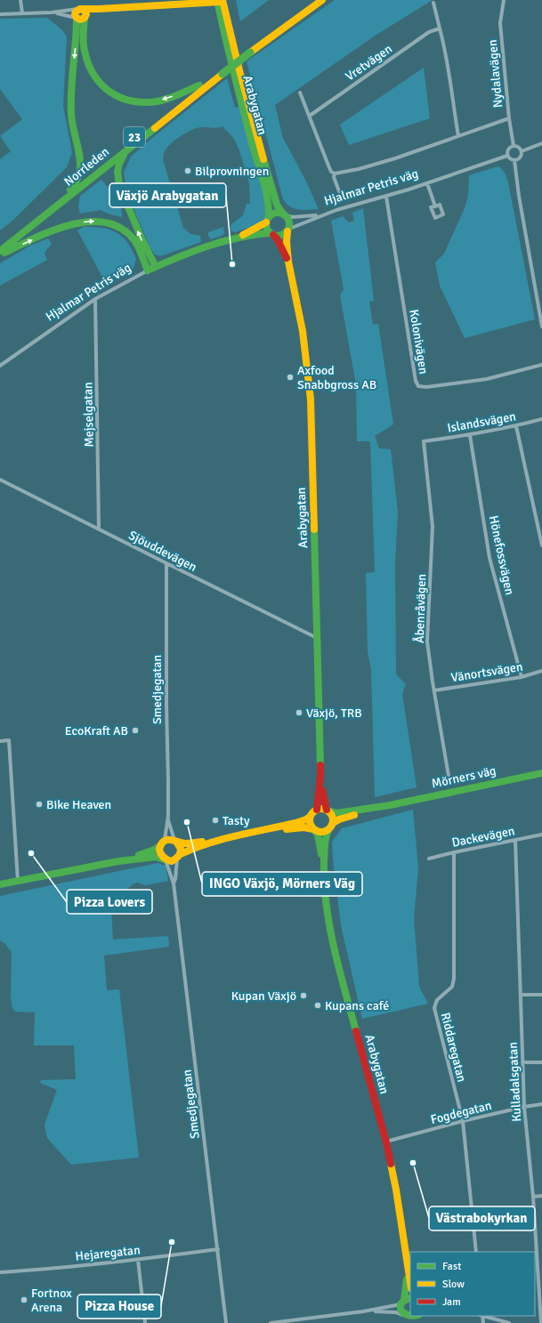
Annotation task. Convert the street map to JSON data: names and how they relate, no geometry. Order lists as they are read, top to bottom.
{
  "streets": {
    "main road": [
      "Arabygatan",
      "23",
      "Norrleden",
      "Hjalmar Petris väg",
      "Mörners väg"
    ],
    "street": [
      "Vretvägen",
      "Nydalavägen",
      "Kolonivägen",
      "Mejselgatan",
      "Islandsvägen",
      "Sjöuddevägen",
      "Hönefossvägen",
      "Åbenråvägen",
      "Vänortsvägen",
      "Smedjegatan",
      "Dackevägen",
      "Riddaregatan",
      "Kulladalsgatan",
      "Fogdegatan",
      "Hejaregatan"
    ]
  },
  "crossings": [
    ["Nydalavägen", "Hjalmar Petris väg"],
    ["Arabygatan", "Hjalmar Petris väg"],
    ["Arabygatan", "Sjöuddevägen"],
    ["Arabygatan", "Mörners väg"],
    ["Arabygatan", "Fogdegatan"],
    ["23", "Norrleden"],
    ["Hjalmar Petris väg", "Kolonivägen"],
    ["Hjalmar Petris väg", "Mejselgatan"],
    ["Mejselgatan", "Sjöuddevägen"],
    ["Islandsvägen", "Hönefossvägen"],
    ["Islandsvägen", "Åbenråvägen"],
    ["Sjöuddevägen", "Smedjegatan"],
    ["Hönefossvägen", "Vänortsvägen"],
    ["Åbenråvägen", "Vänortsvägen"],
    ["Smedjegatan", "Hejaregatan"],
    ["Dackevägen", "Riddaregatan"],
    ["Dackevägen", "Kulladalsgatan"],
    ["Riddaregatan", "Fogdegatan"],
    ["Kulladalsgatan", "Fogdegatan"]
  ],
  "places": [
    "Bilprovningen",
    "Växjö Arabygatan",
    "Axfood Snabbgross AB",
    "Växjö, TRB",
    "EcoKraft AB",
    "Bike Heaven",
    "Tasty",
    "INGO Växjö, Mörners Väg",
    "Pizza Lovers",
    "Kupan Växjö",
    "Kupans café",
    "Västrabokyrkan",
    "Pizza House",
    "Fortnox Arena"
  ],
  "legend": ["Fast", "Slow", "Jam"]
}
